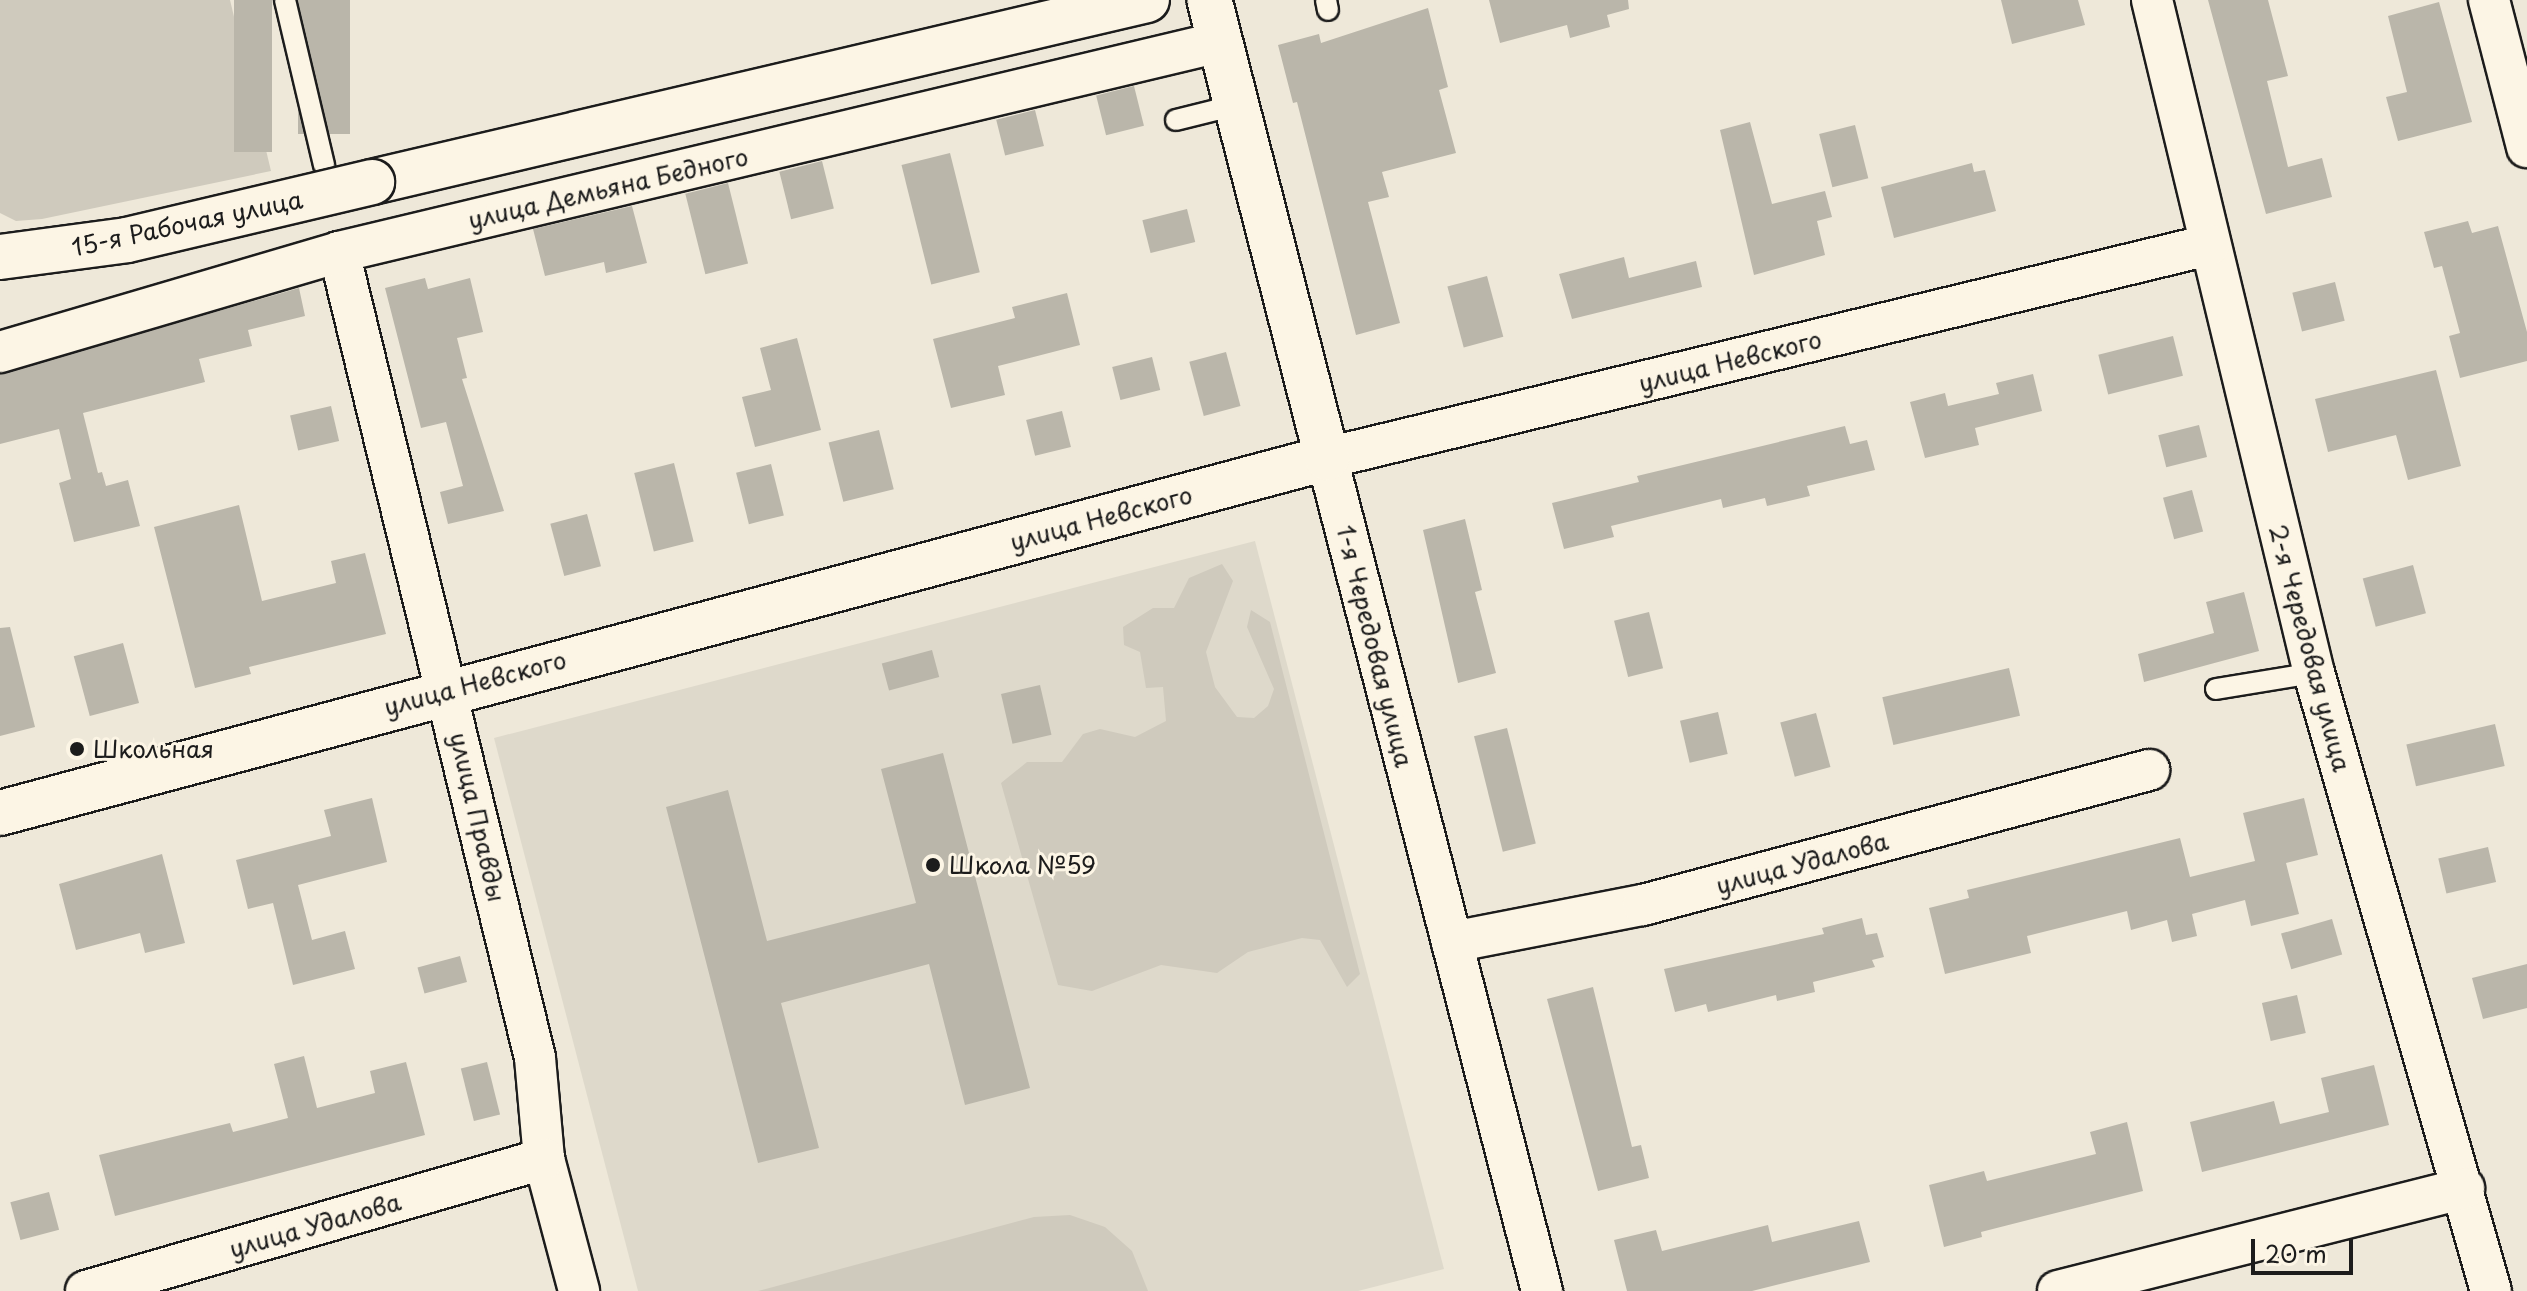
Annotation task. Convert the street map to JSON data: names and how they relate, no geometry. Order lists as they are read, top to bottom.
{
  "streets": {
    "main road": ["15-я Рабочая улица", "улица Невского", "1-я Чередовая улица"],
    "street": [
      "улица Демьяна Бедного",
      "2-я Чередовая улица",
      "улица Правды",
      "улица Удалова"
    ]
  },
  "crossings": [
    ["улица Демьяна Бедного", "1-я Чередовая улица"],
    ["улица Демьяна Бедного", "улица Правды"],
    ["улица Невского", "1-я Чередовая улица"],
    ["улица Невского", "2-я Чередовая улица"],
    ["улица Невского", "улица Правды"],
    ["1-я Чередовая улица", "улица Удалова"],
    ["улица Правды", "улица Удалова"]
  ],
  "places": ["Школьная", "Школа №59"],
  "scale_bar": "20 m"
}
